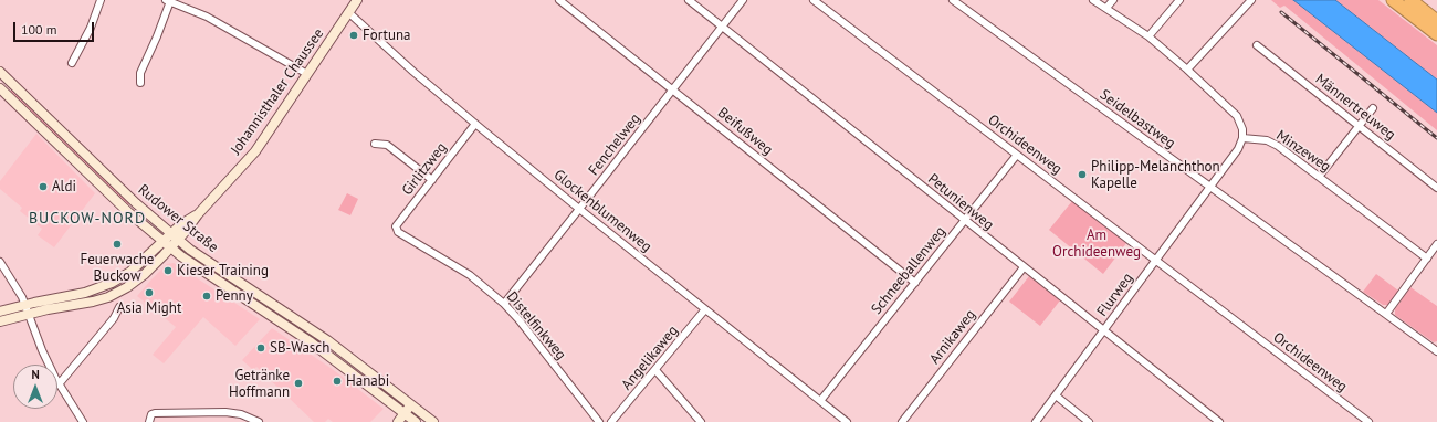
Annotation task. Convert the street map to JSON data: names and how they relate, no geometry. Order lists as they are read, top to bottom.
{
  "streets": {
    "main road": ["Johannisthaler Chaussee", "Rudower Straße"],
    "street": [
      "Männertreuweg",
      "Seidelbastweg",
      "Beifußweg",
      "Fenchelweg",
      "Orchideenweg",
      "Minzeweg",
      "Girlitzweg",
      "Petunienweg",
      "Glockenblumenweg",
      "Schneeballenweg",
      "Flurweg",
      "Distelfinkweg",
      "Arnikaweg",
      "Angelikaweg"
    ]
  },
  "crossings": [
    ["Johannisthaler Chaussee", "Glockenblumenweg"],
    ["Johannisthaler Chaussee", "Rudower Straße"],
    ["Seidelbastweg", "Flurweg"],
    ["Beifußweg", "Fenchelweg"],
    ["Beifußweg", "Schneeballenweg"],
    ["Fenchelweg", "Petunienweg"],
    ["Fenchelweg", "Glockenblumenweg"],
    ["Fenchelweg", "Distelfinkweg"],
    ["Orchideenweg", "Schneeballenweg"],
    ["Orchideenweg", "Flurweg"],
    ["Minzeweg", "Flurweg"],
    ["Girlitzweg", "Glockenblumenweg"],
    ["Girlitzweg", "Distelfinkweg"],
    ["Petunienweg", "Schneeballenweg"],
    ["Petunienweg", "Flurweg"],
    ["Petunienweg", "Arnikaweg"],
    ["Glockenblumenweg", "Schneeballenweg"],
    ["Glockenblumenweg", "Angelikaweg"]
  ],
  "districts": ["BUCKOW-NORD"],
  "parks": ["Am Orchideenweg"],
  "places": [
    "Fortuna",
    "Philipp-Melanchthon Kapelle",
    "Aldi",
    "Feuerwache Buckow",
    "Kieser Training",
    "Asia Might",
    "Penny",
    "SB-Wasch",
    "Hanabi",
    "Getränke Hoffmann"
  ],
  "scale_bar": "100 m",
  "north": "top"
}
